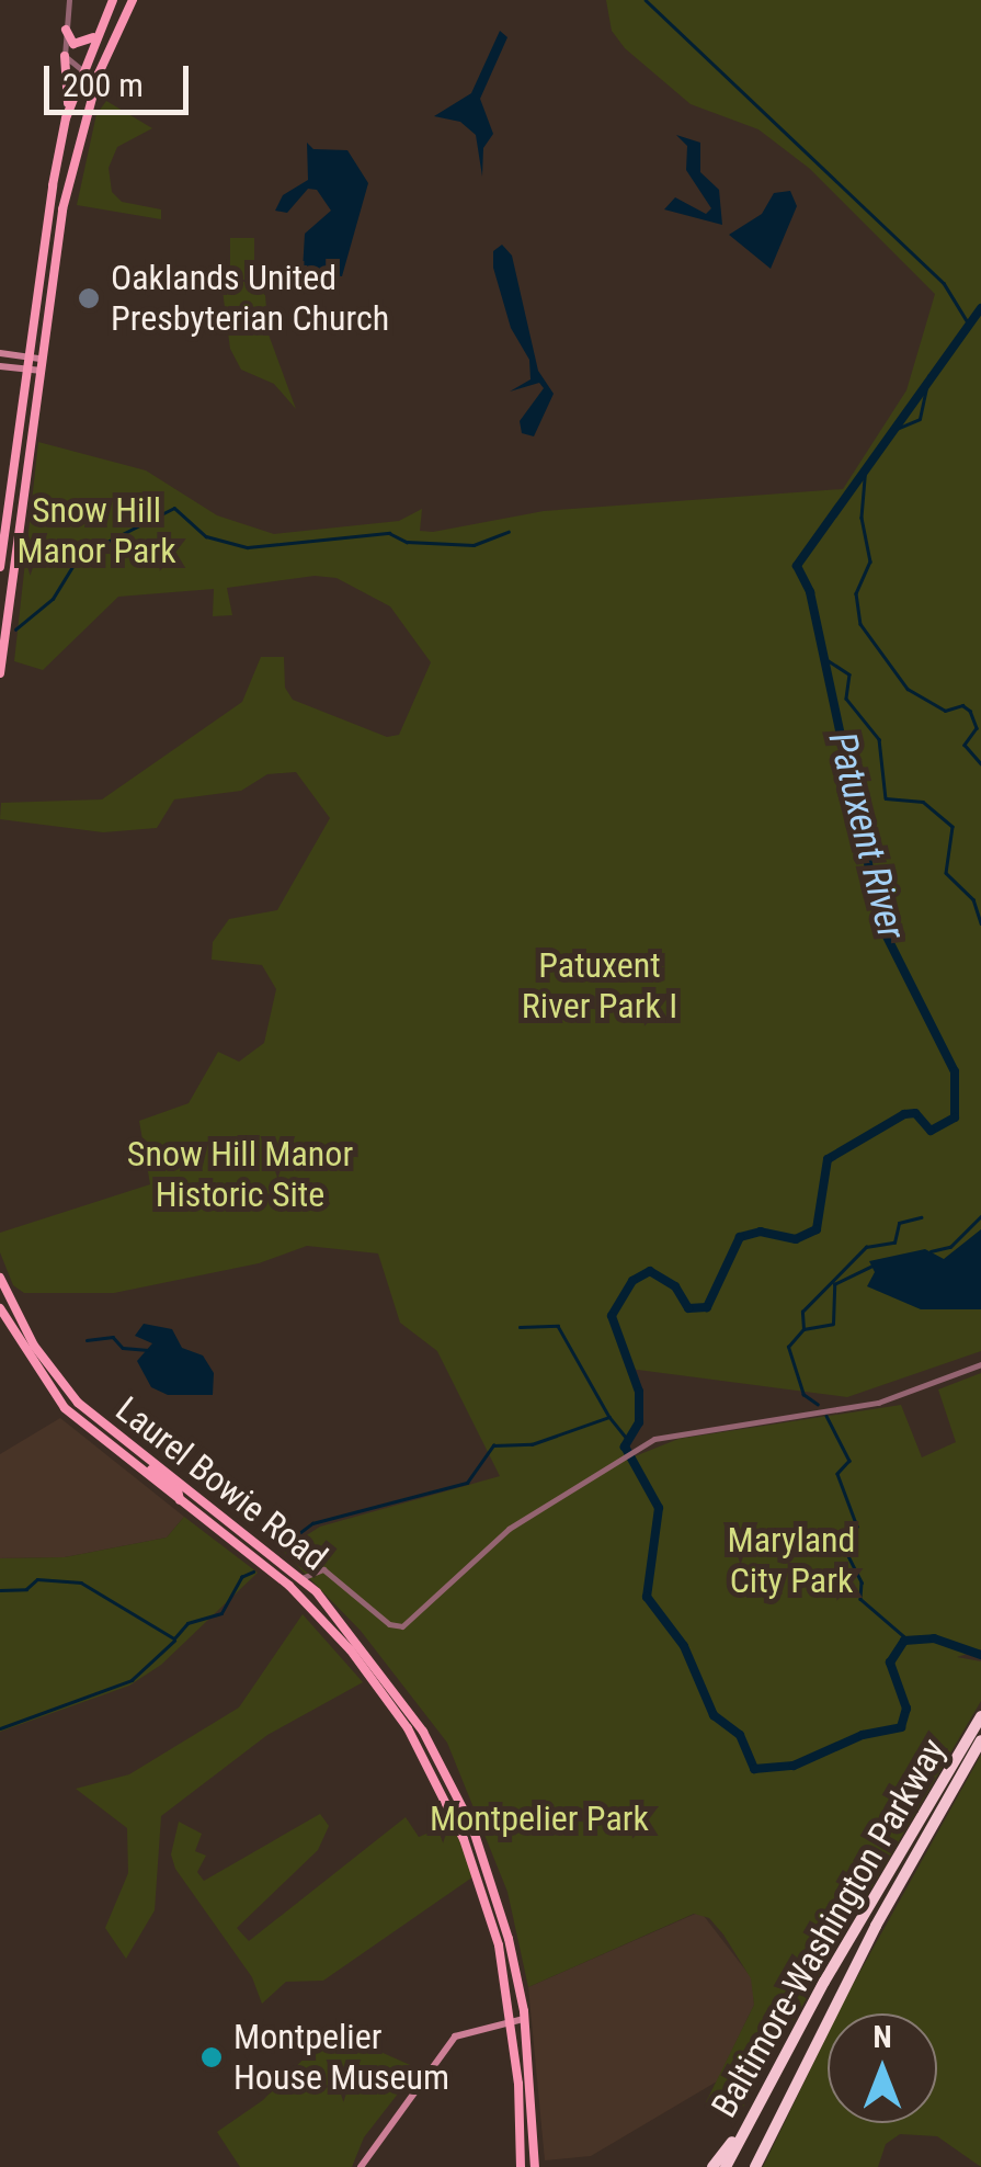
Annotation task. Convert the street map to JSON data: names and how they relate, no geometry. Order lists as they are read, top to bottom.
{
  "streets": {
    "highway": ["Baltimore-Washington Parkway"],
    "main road": ["Laurel Bowie Road"]
  },
  "water": ["Patuxent River"],
  "parks": [
    "Snow Hill Manor Park",
    "Patuxent River Park I",
    "Snow Hill Manor Historic Site",
    "Maryland City Park",
    "Montpelier Park"
  ],
  "places": ["Oaklands United Presbyterian Church", "Montpelier House Museum"],
  "scale_bar": "200 m",
  "north": "top"
}
